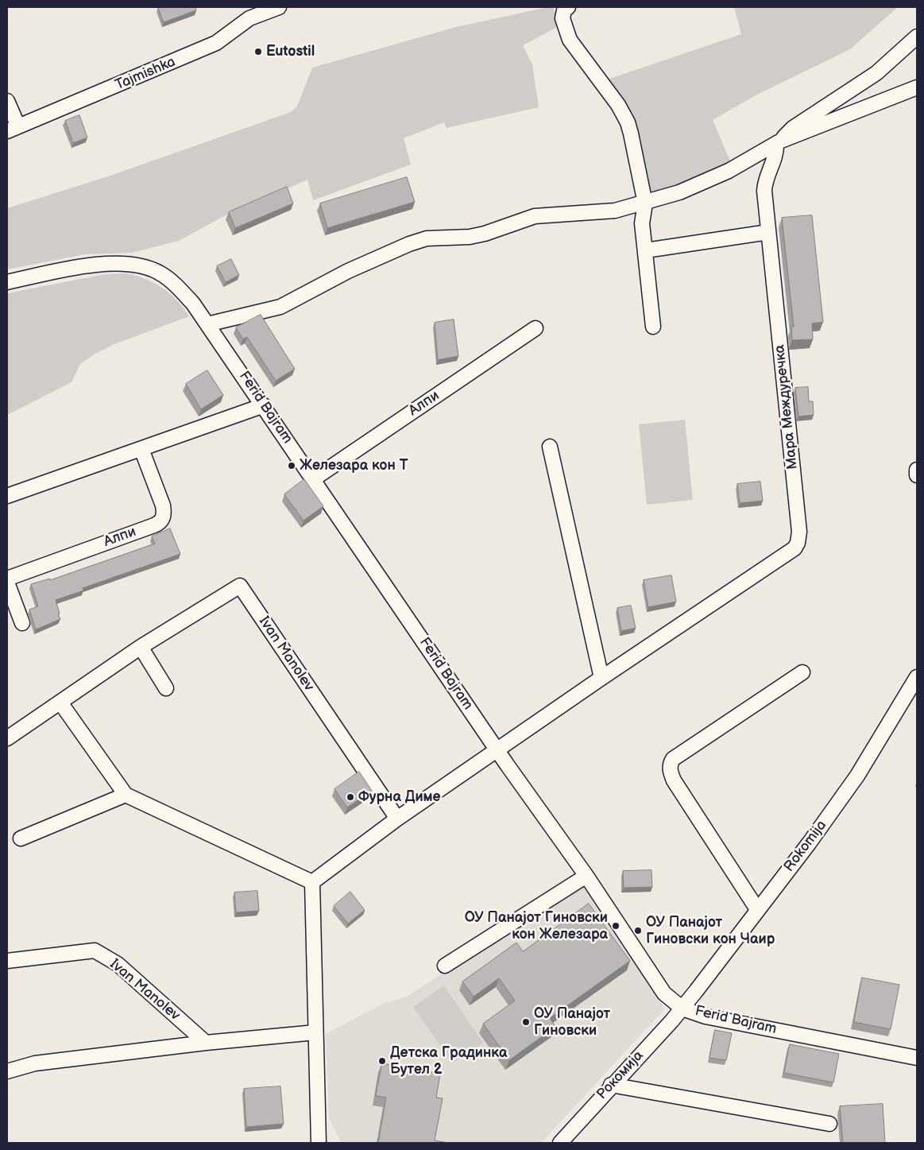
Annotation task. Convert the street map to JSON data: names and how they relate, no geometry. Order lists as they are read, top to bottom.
{
  "streets": {
    "street": [
      "Tajmishka",
      "Алпи",
      "Мара Междуречка",
      "Ferid Bajram",
      "Ivan Manolev",
      "Rokomija",
      "Рокомија"
    ]
  },
  "crossings": [
    ["Алпи", "Ferid Bajram"],
    ["Мара Междуречка", "Ferid Bajram"],
    ["Ferid Bajram", "Rokomija"],
    ["Ferid Bajram", "Рокомија"],
    ["Rokomija", "Рокомија"]
  ],
  "places": [
    "Eutostil",
    "Железара кон Т",
    "Фурна Диме",
    "ОУ Панајот Гиновски кон Железара",
    "ОУ Панајот Гиновски кон Чаир",
    "ОУ Панајот Гиновски",
    "Детска Градинка Бутел 2"
  ]
}
